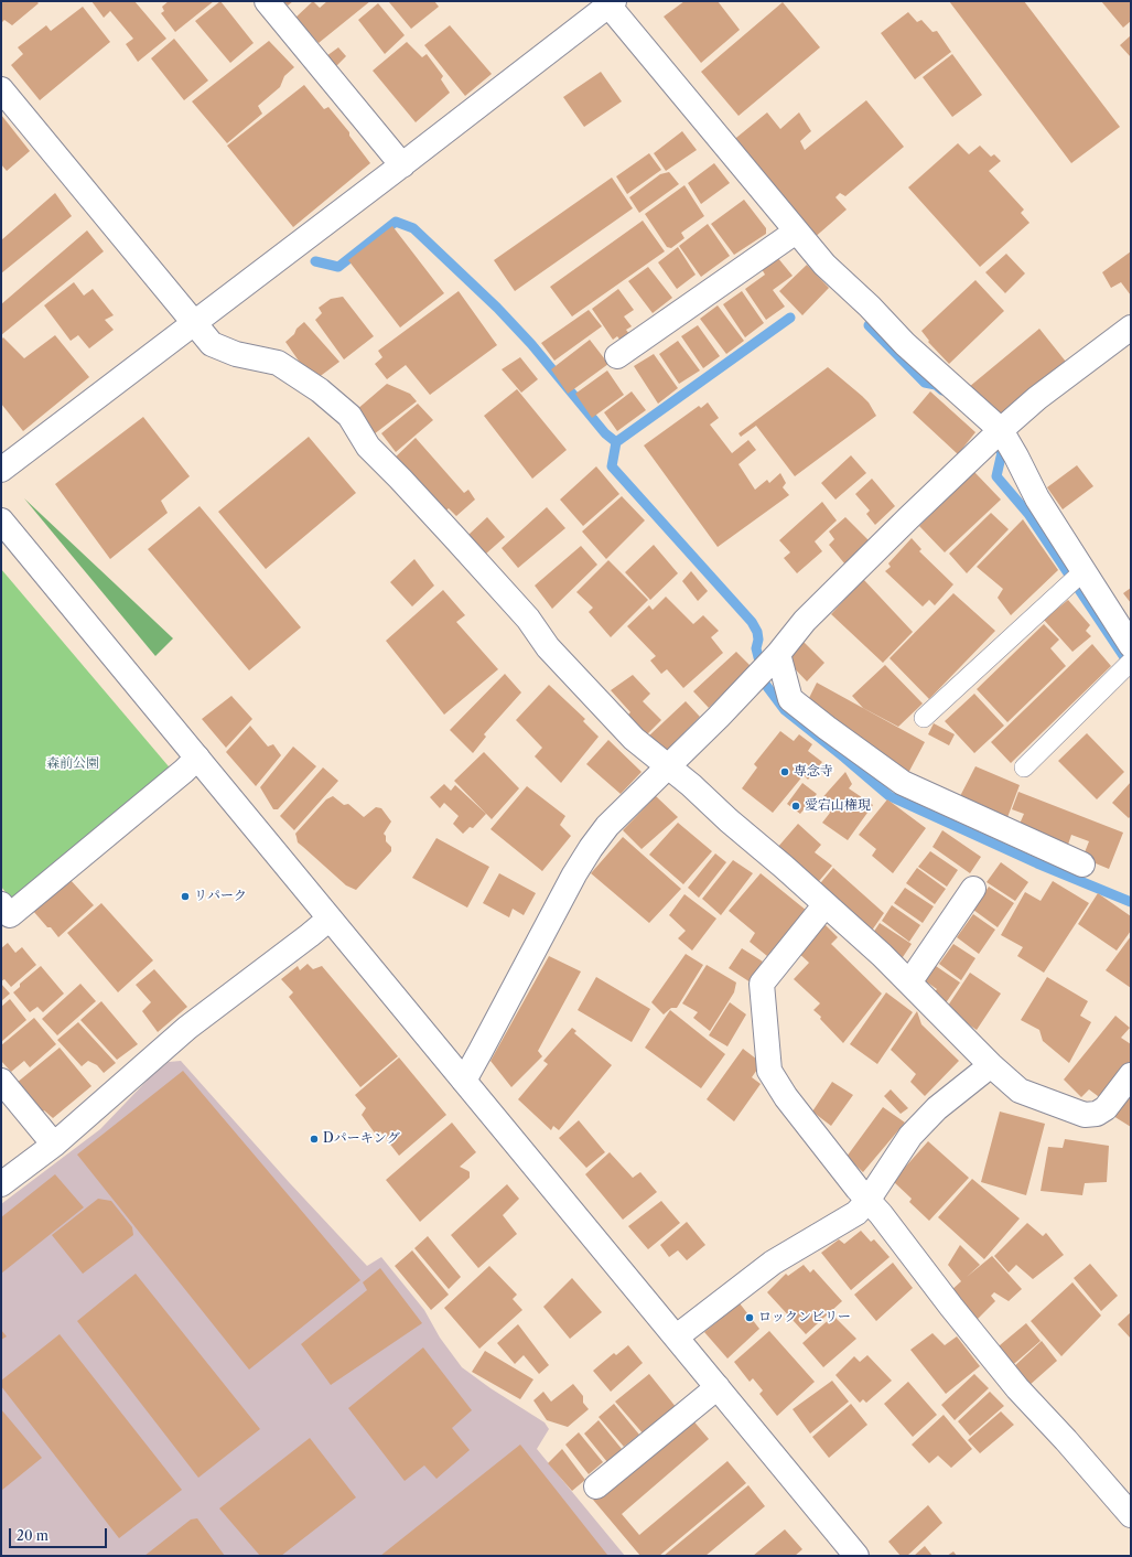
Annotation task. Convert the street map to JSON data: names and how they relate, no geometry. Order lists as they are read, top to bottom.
{
  "parks": ["森前公園"],
  "places": [
    "専念寺",
    "愛宕山権現",
    "リパーク",
    "Dパーキング",
    "ロックンビリー"
  ],
  "scale_bar": "20 m"
}
